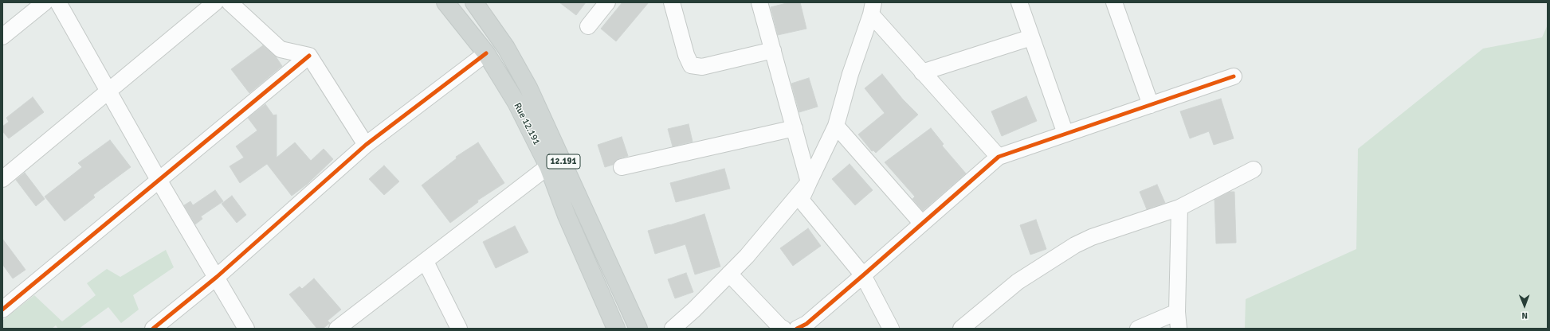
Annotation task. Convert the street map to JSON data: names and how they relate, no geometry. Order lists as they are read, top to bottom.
{
  "streets": {
    "main road": ["Rue 12.191", "12.191"]
  },
  "north": "bottom"
}
